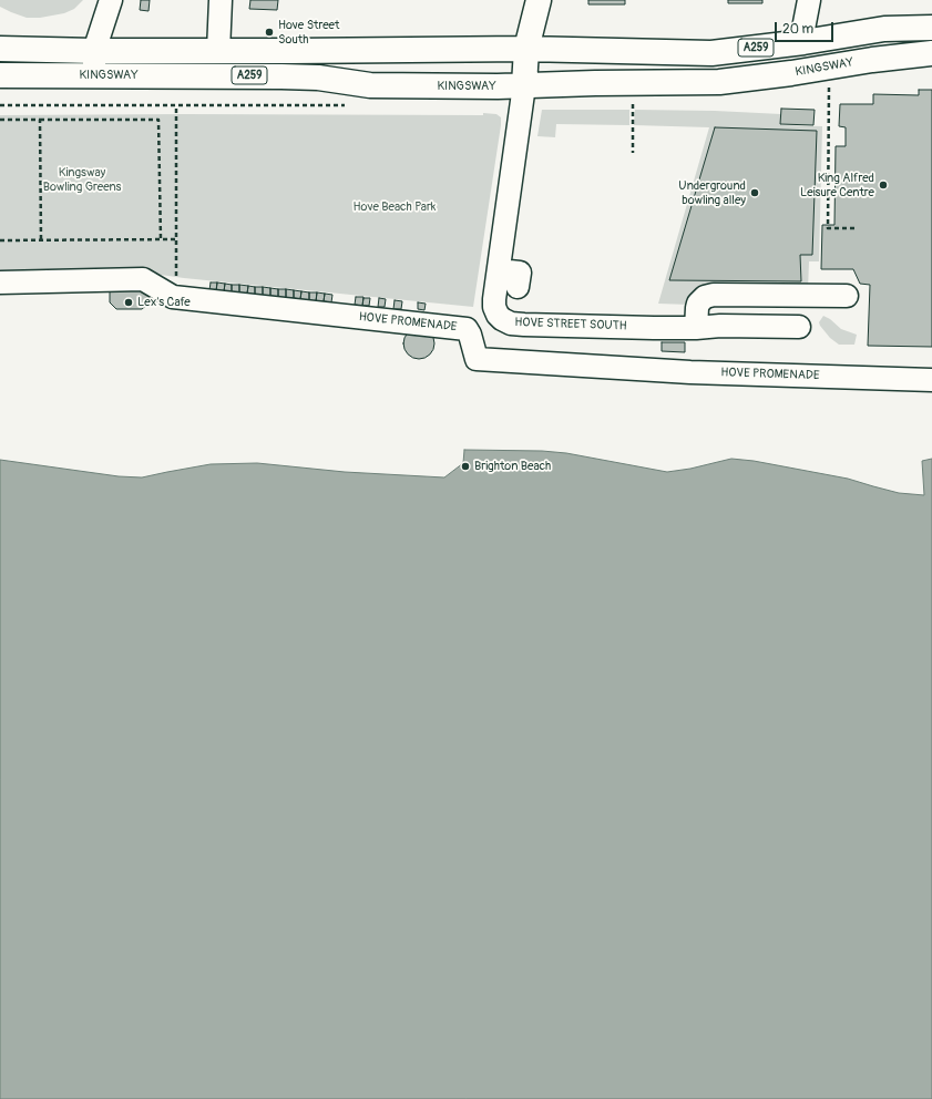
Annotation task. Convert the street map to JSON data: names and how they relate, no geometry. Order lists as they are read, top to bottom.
{
  "streets": {
    "main road": ["A259", "KINGSWAY"],
    "street": ["HOVE PROMENADE", "HOVE STREET SOUTH"]
  },
  "crossings": [
    ["KINGSWAY", "HOVE STREET SOUTH"]
  ],
  "parks": ["Kingsway Bowling Greens", "Hove Beach Park"],
  "places": [
    "Hove Street South",
    "King Alfred Leisure Centre",
    "Underground bowling alley",
    "Lex's Cafe",
    "Brighton Beach"
  ],
  "scale_bar": "20 m"
}
